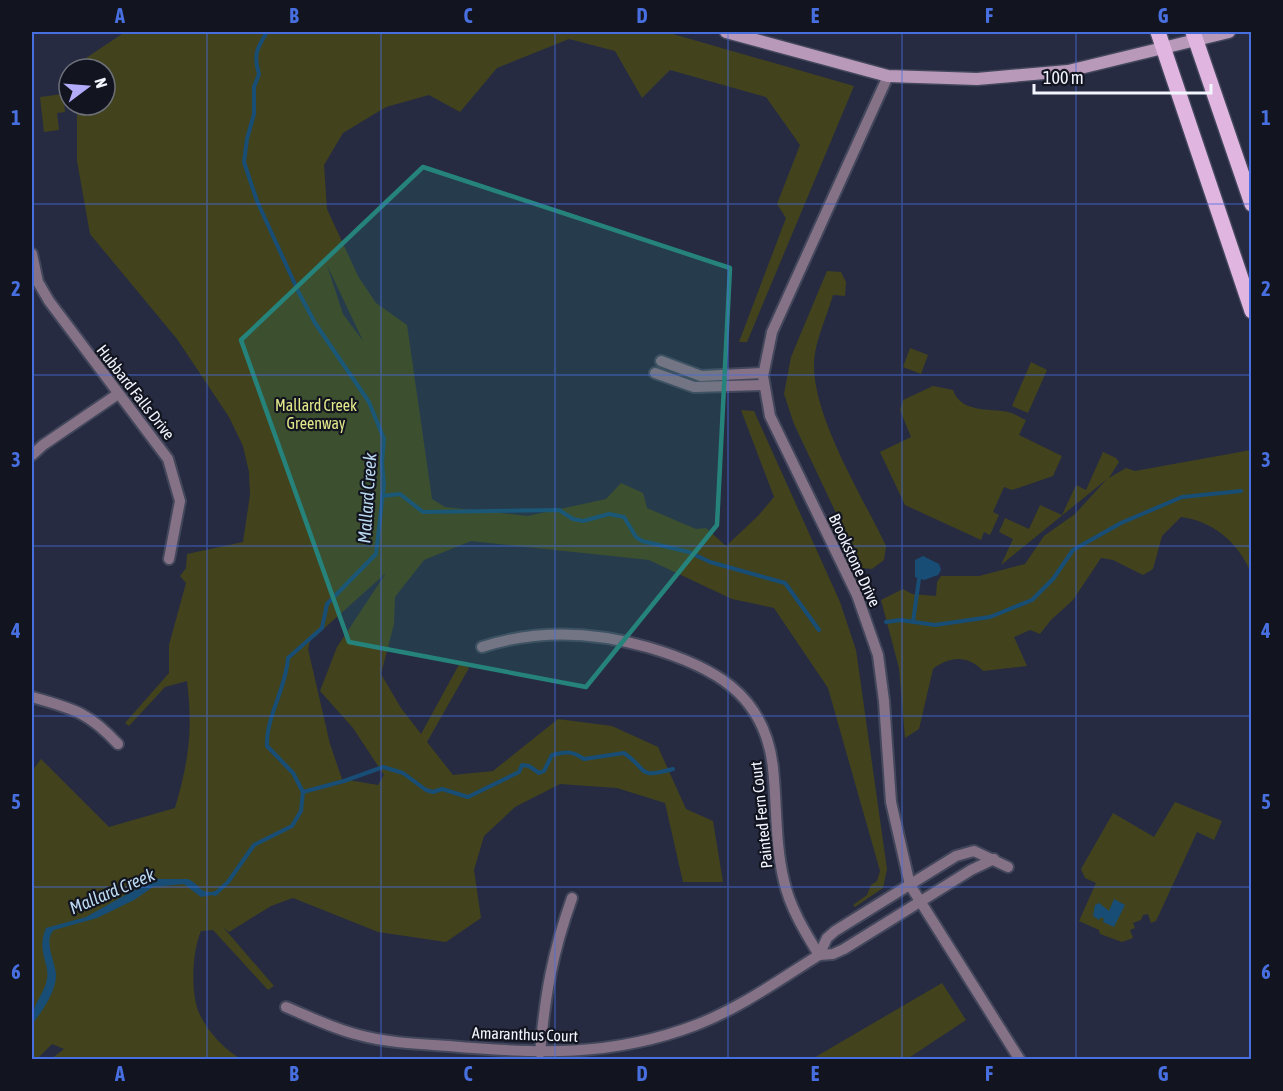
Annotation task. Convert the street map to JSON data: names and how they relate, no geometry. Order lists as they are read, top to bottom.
{
  "streets": {
    "street": [
      "Hubbard Falls Drive",
      "Brookstone Drive",
      "Painted Fern Court",
      "Amaranthus Court"
    ]
  },
  "crossings": [
    ["Brookstone Drive", "Amaranthus Court"],
    ["Painted Fern Court", "Amaranthus Court"]
  ],
  "water": ["Mallard Creek"],
  "parks": ["Mallard Creek Greenway"],
  "scale_bar": "100 m",
  "north": "right",
  "grid": {
    "columns": [
      "A",
      "B",
      "C",
      "D",
      "E",
      "F",
      "G"
    ],
    "rows": [
      "1",
      "2",
      "3",
      "4",
      "5",
      "6"
    ]
  }
}
